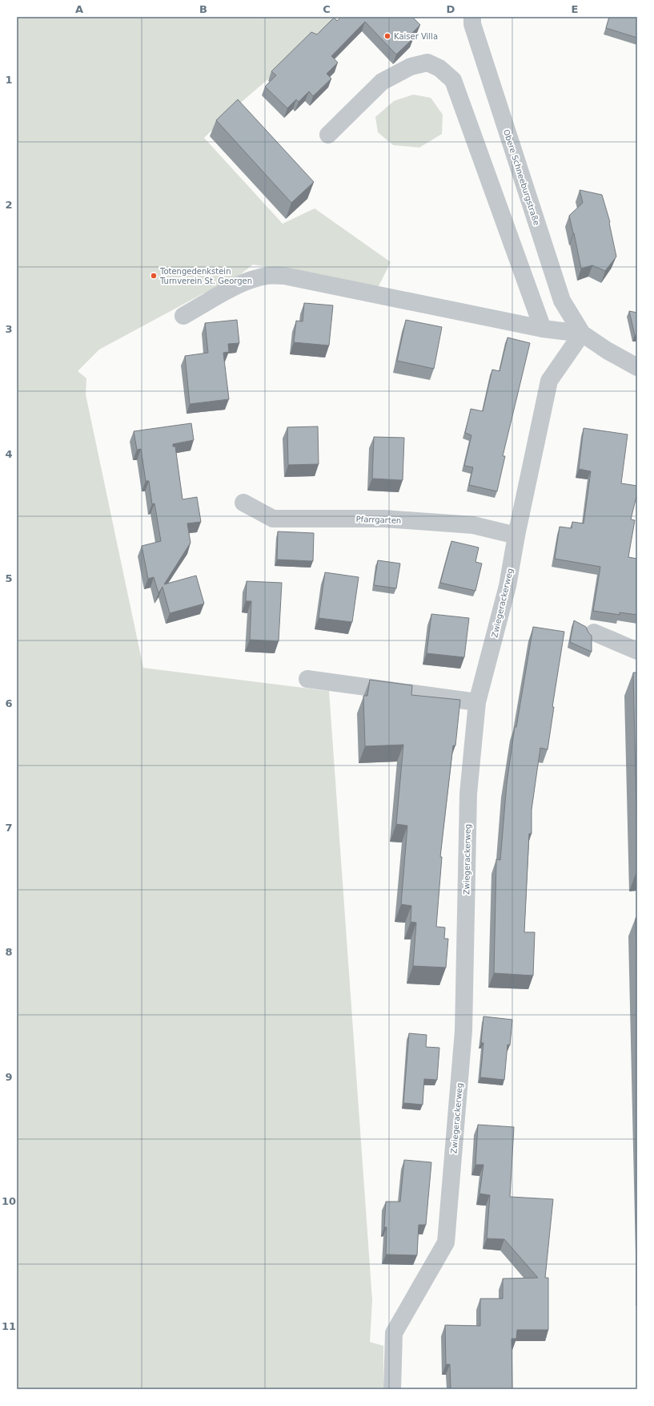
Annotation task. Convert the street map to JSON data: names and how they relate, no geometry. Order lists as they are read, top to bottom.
{
  "streets": {
    "street": ["Obere Schneeburgstraße", "Pfarrgarten", "Zwiegerackerweg"]
  },
  "crossings": [
    ["Obere Schneeburgstraße", "Zwiegerackerweg"],
    ["Pfarrgarten", "Zwiegerackerweg"]
  ],
  "places": ["Kaiser Villa", "Totengedenkstein Turnverein St. Georgen"],
  "grid": {
    "columns": [
      "A",
      "B",
      "C",
      "D",
      "E"
    ],
    "rows": [
      "1",
      "2",
      "3",
      "4",
      "5",
      "6",
      "7",
      "8",
      "9",
      "10",
      "11"
    ]
  }
}
